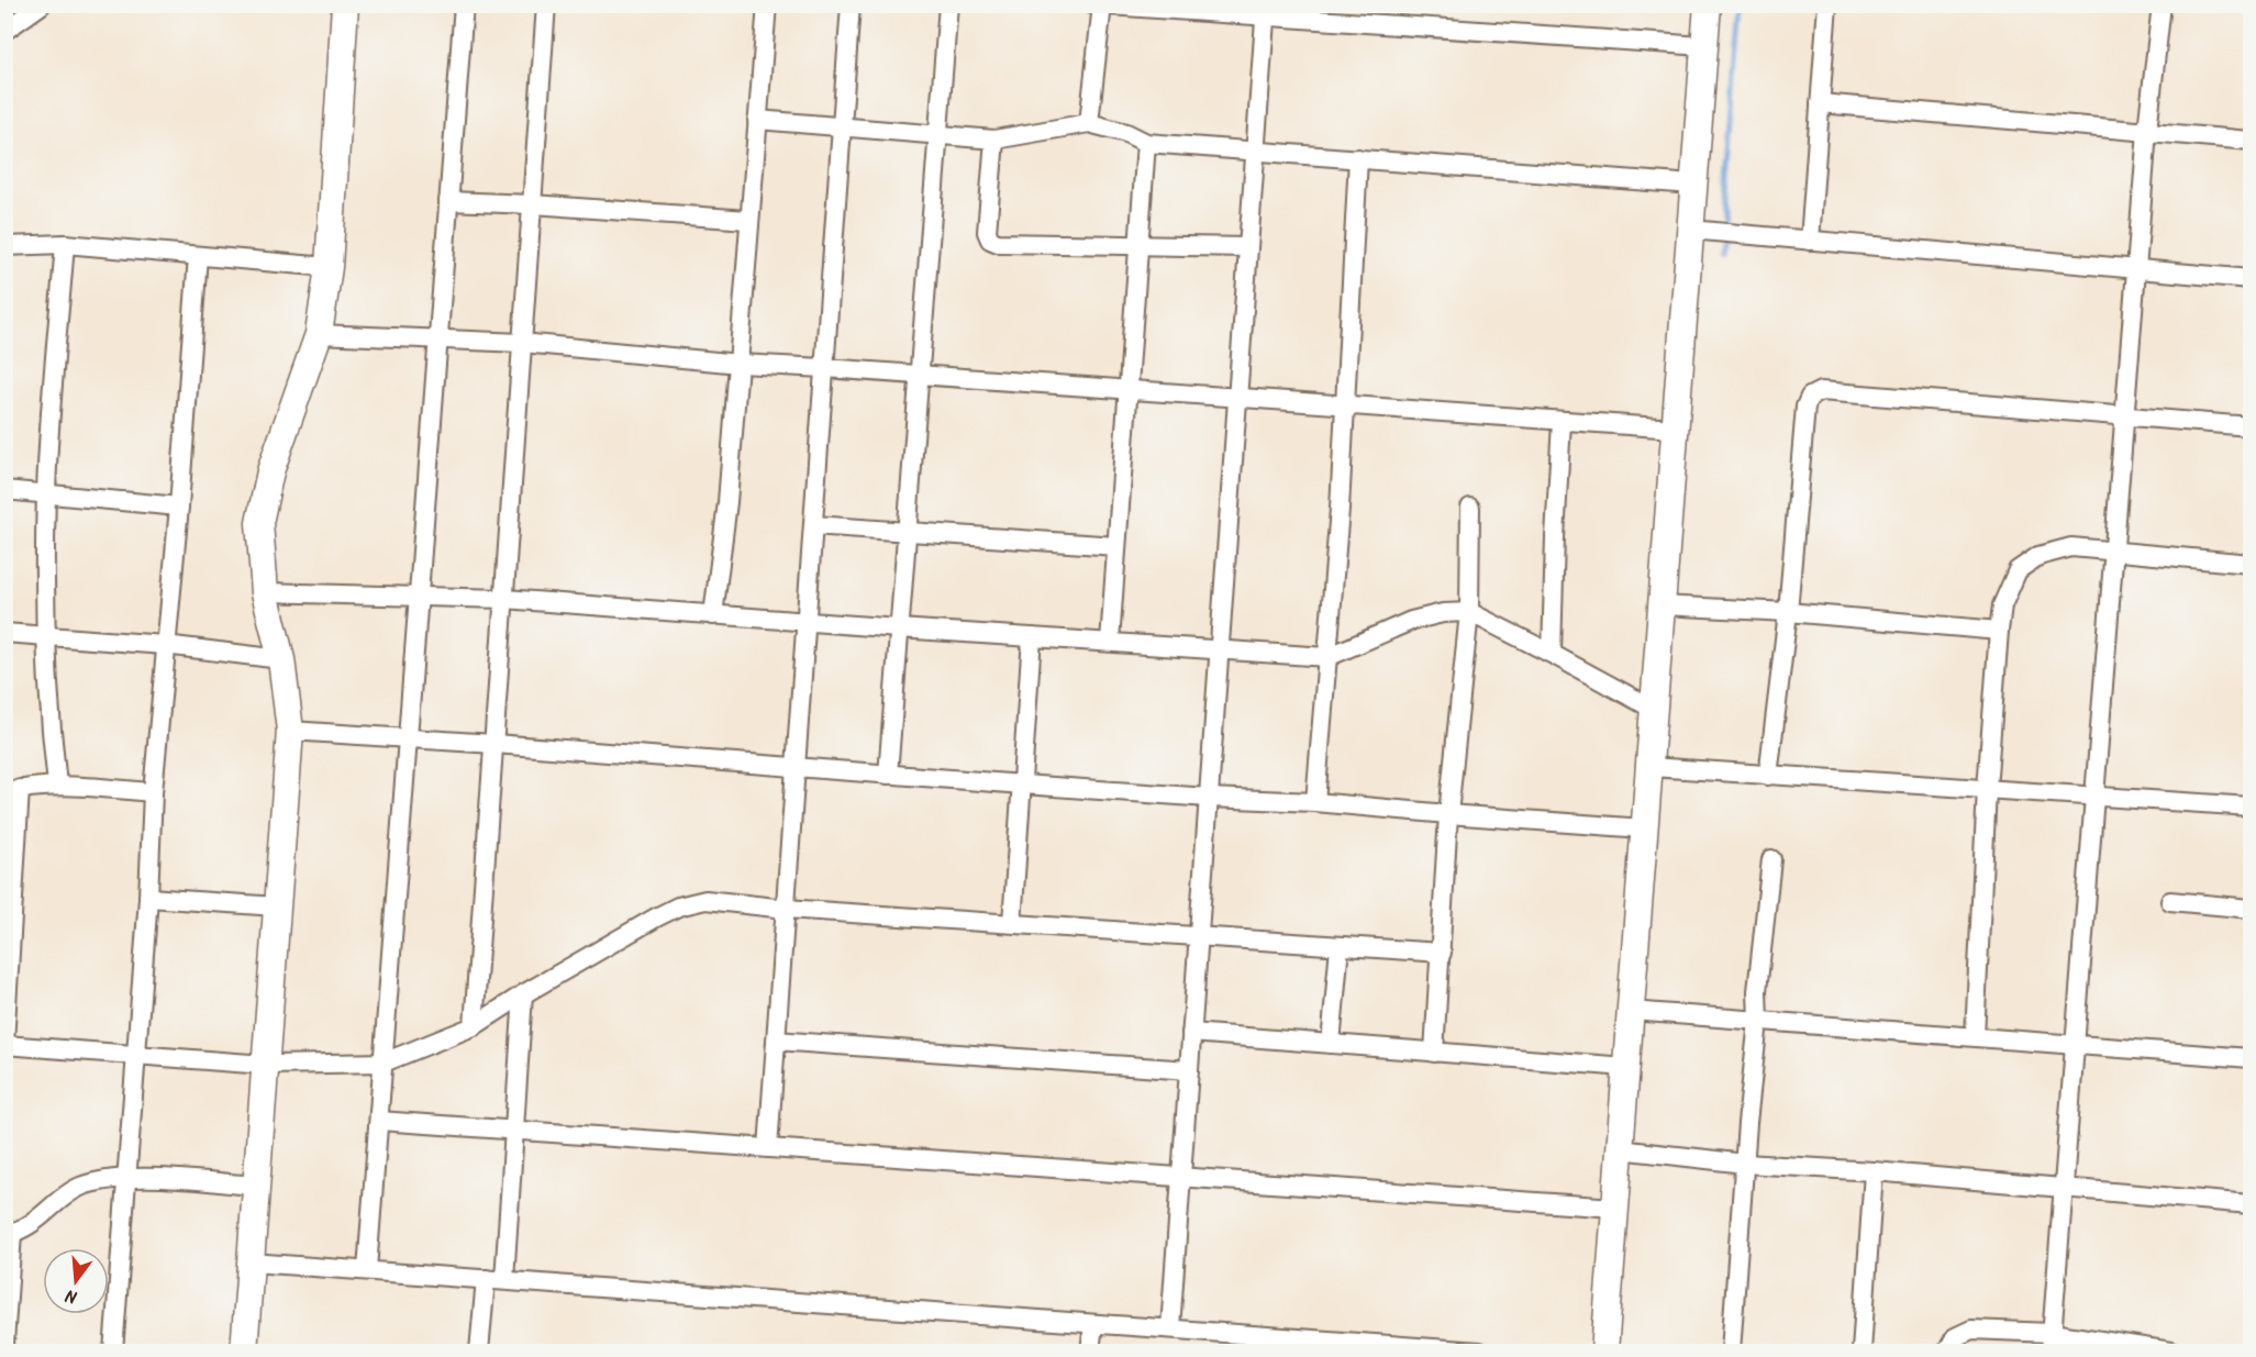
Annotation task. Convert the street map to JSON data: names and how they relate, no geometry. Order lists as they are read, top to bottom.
{
  "north": "bottom"
}
